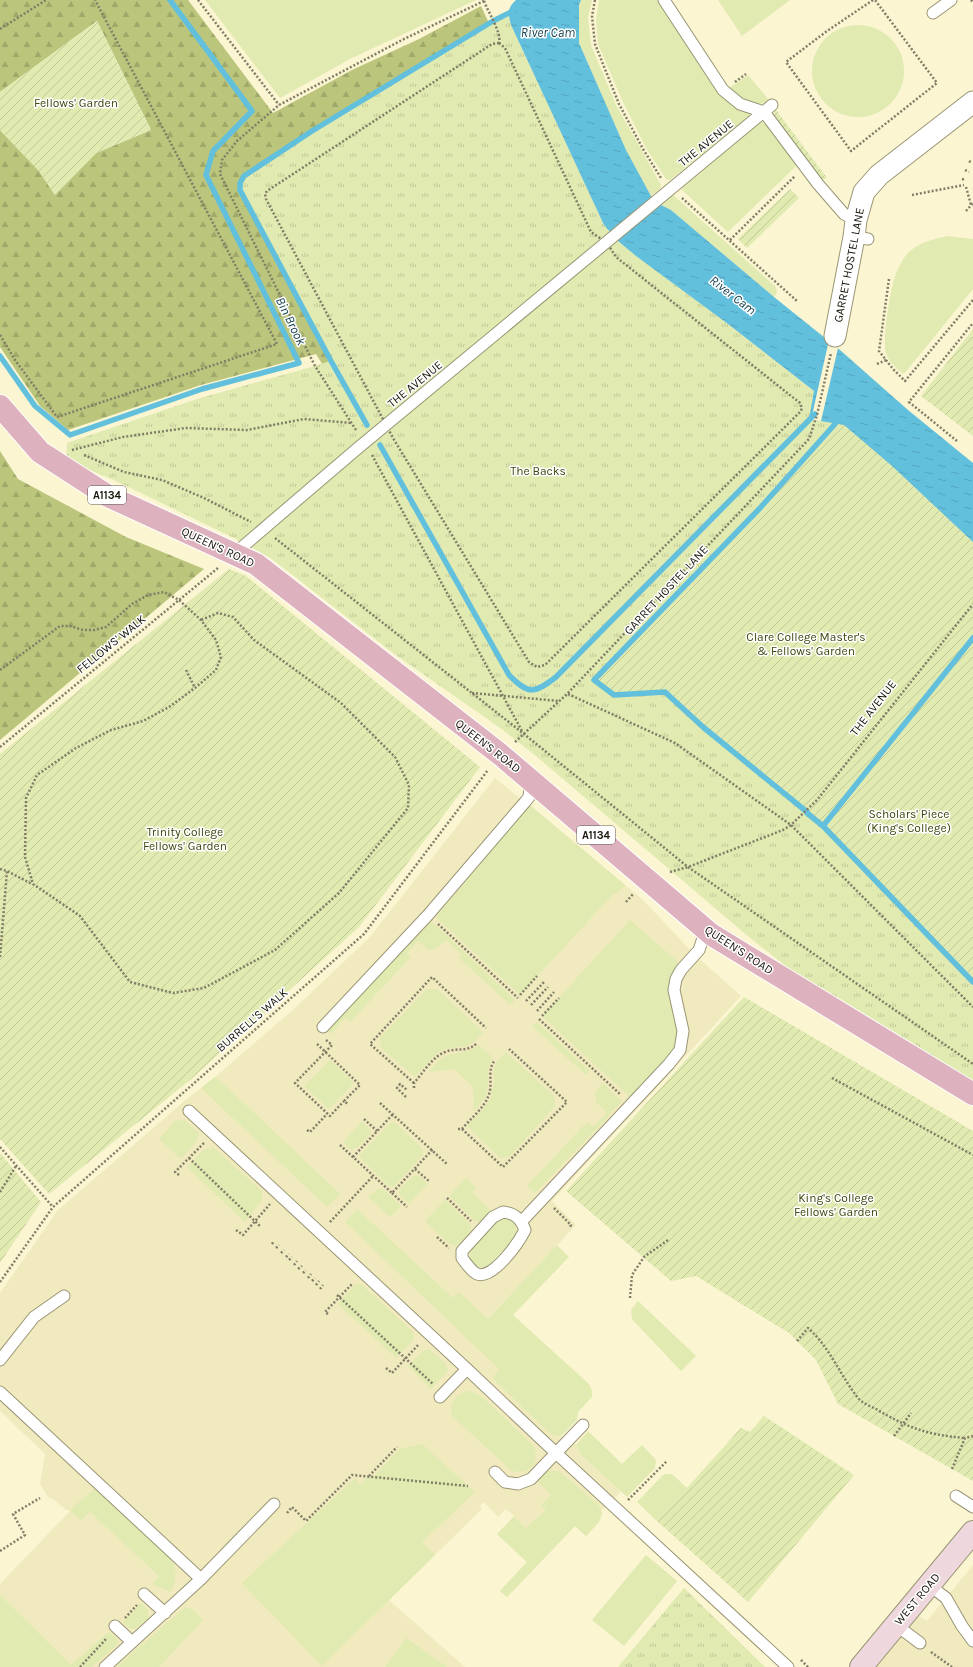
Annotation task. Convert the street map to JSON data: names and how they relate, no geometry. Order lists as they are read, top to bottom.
{
  "streets": {
    "main road": ["A1134", "QUEEN'S ROAD"],
    "street": ["GARRET HOSTEL LANE", "WEST ROAD"],
    "lane": ["THE AVENUE"],
    "path": ["FELLOWS' WALK", "BURRELL'S WALK"]
  },
  "crossings": [
    ["THE AVENUE", "QUEEN'S ROAD"],
    ["THE AVENUE", "FELLOWS' WALK"],
    ["GARRET HOSTEL LANE", "QUEEN'S ROAD"],
    ["GARRET HOSTEL LANE", "BURRELL'S WALK"],
    ["QUEEN'S ROAD", "FELLOWS' WALK"],
    ["QUEEN'S ROAD", "BURRELL'S WALK"]
  ],
  "water": ["River Cam", "Bin Brook"],
  "parks": [
    "Fellows' Garden",
    "The Backs",
    "Clare College Master's & Fellows' Garden",
    "Scholars' Piece (King's College)",
    "Trinity College Fellows' Garden",
    "King's College Fellows' Garden"
  ]
}
